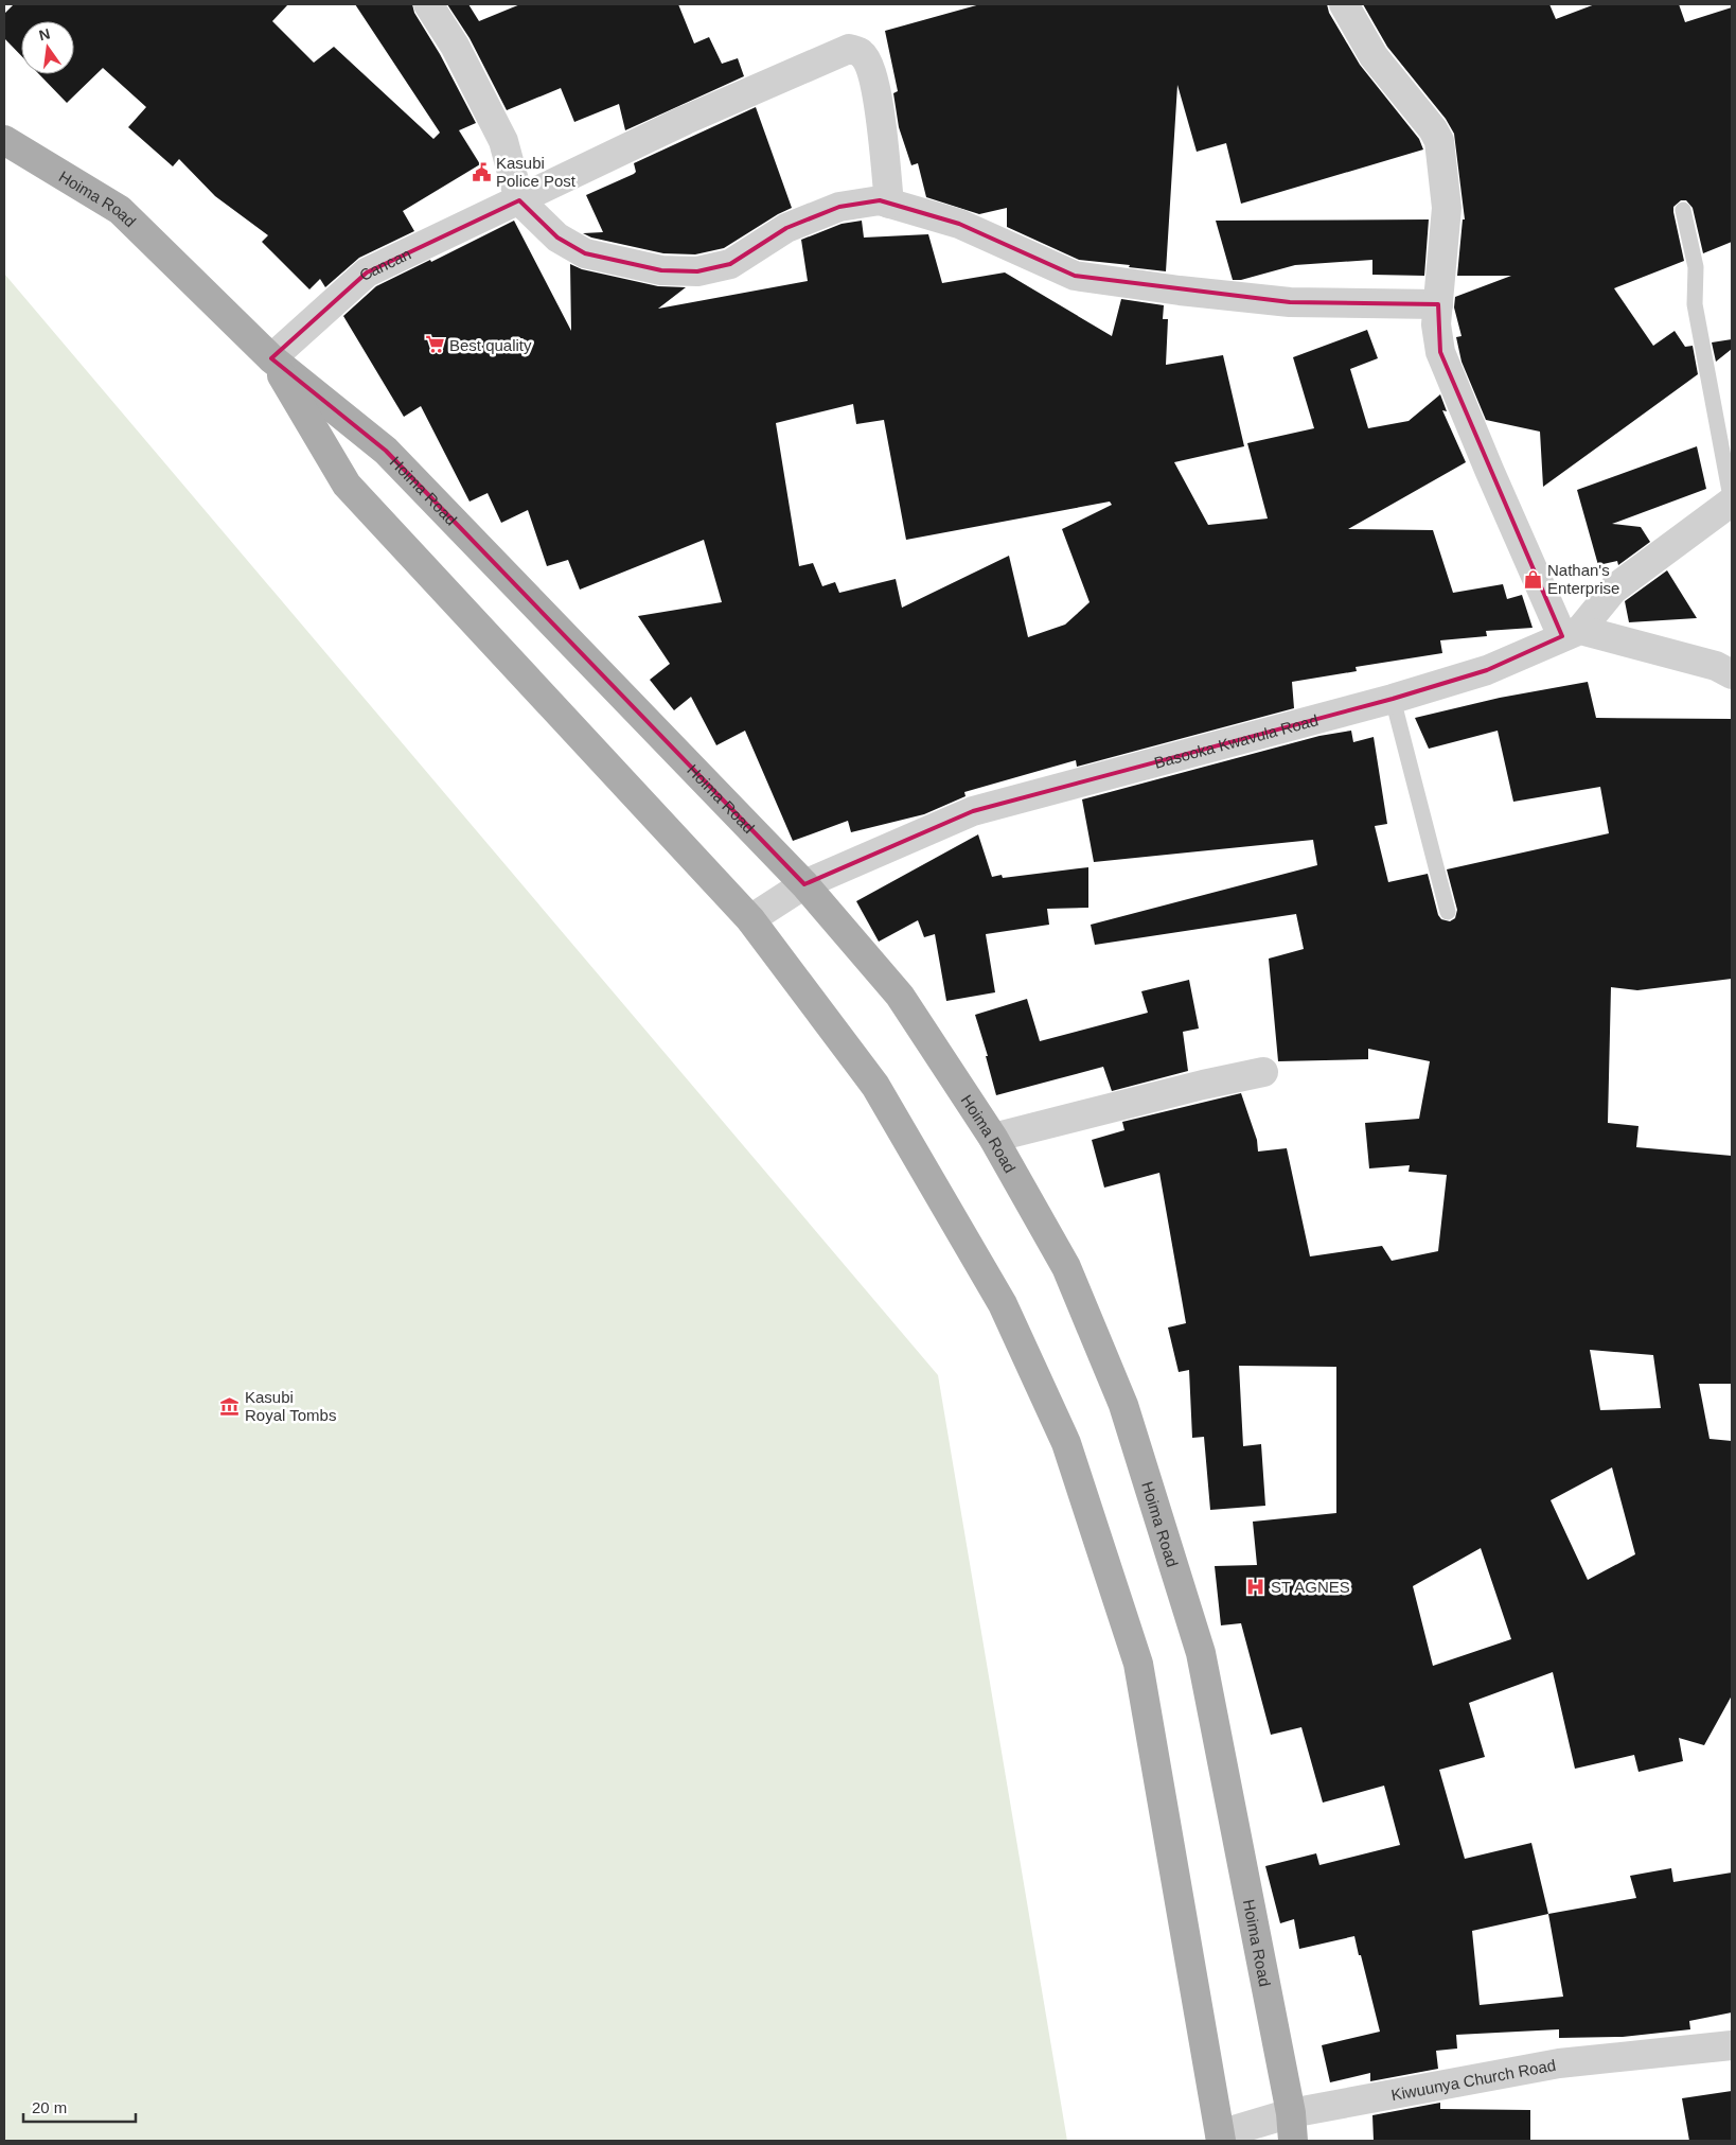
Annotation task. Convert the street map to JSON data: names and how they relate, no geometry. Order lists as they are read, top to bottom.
{
  "streets": {
    "main road": ["Hoima Road"],
    "street": ["Cancan", "Basooka Kwavula Road", "Kiwuunya Church Road"]
  },
  "crossings": [
    ["Hoima Road", "Cancan"],
    ["Hoima Road", "Basooka Kwavula Road"],
    ["Hoima Road", "Kiwuunya Church Road"]
  ],
  "places": {
    "public building": ["Kasubi Police Post"],
    "supermarket": ["Best quality"],
    "shop": ["Nathan's Enterprise"],
    "museum": ["Kasubi Royal Tombs"],
    "hospital": ["ST AGNES"]
  },
  "scale_bar": "20 m",
  "north": "top"
}
